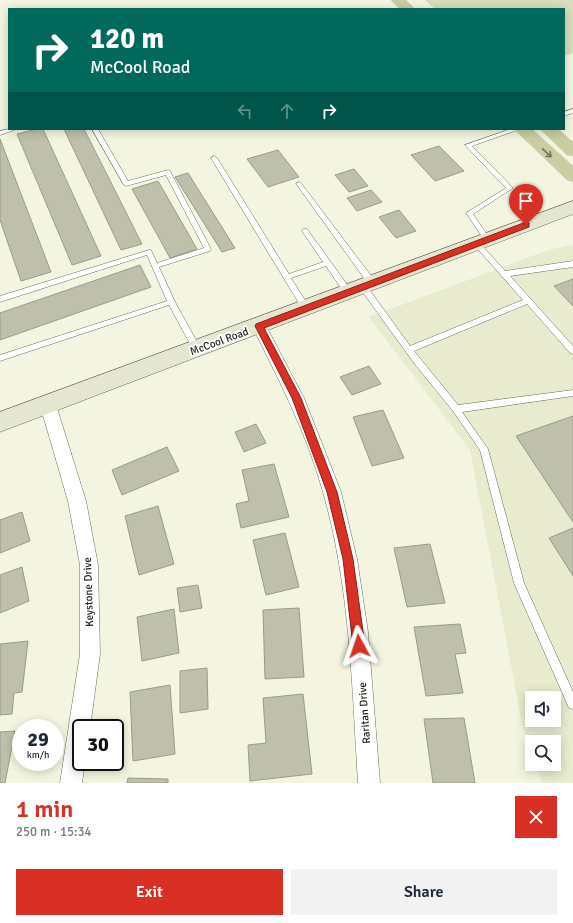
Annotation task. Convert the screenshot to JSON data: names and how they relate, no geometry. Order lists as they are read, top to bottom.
{
  "streets": {
    "street": ["McCool Road", "Keystone Drive", "Raritan Drive"]
  },
  "crossings": [
    ["McCool Road", "Keystone Drive"],
    ["McCool Road", "Raritan Drive"]
  ],
  "page": {
    "turn": ["120 m", "McCool Road"],
    "speed": "29 km/h",
    "limit": "30",
    "heading": ["1 min", "250 m · 15:34"],
    "buttons": ["Exit", "Share"]
  }
}
